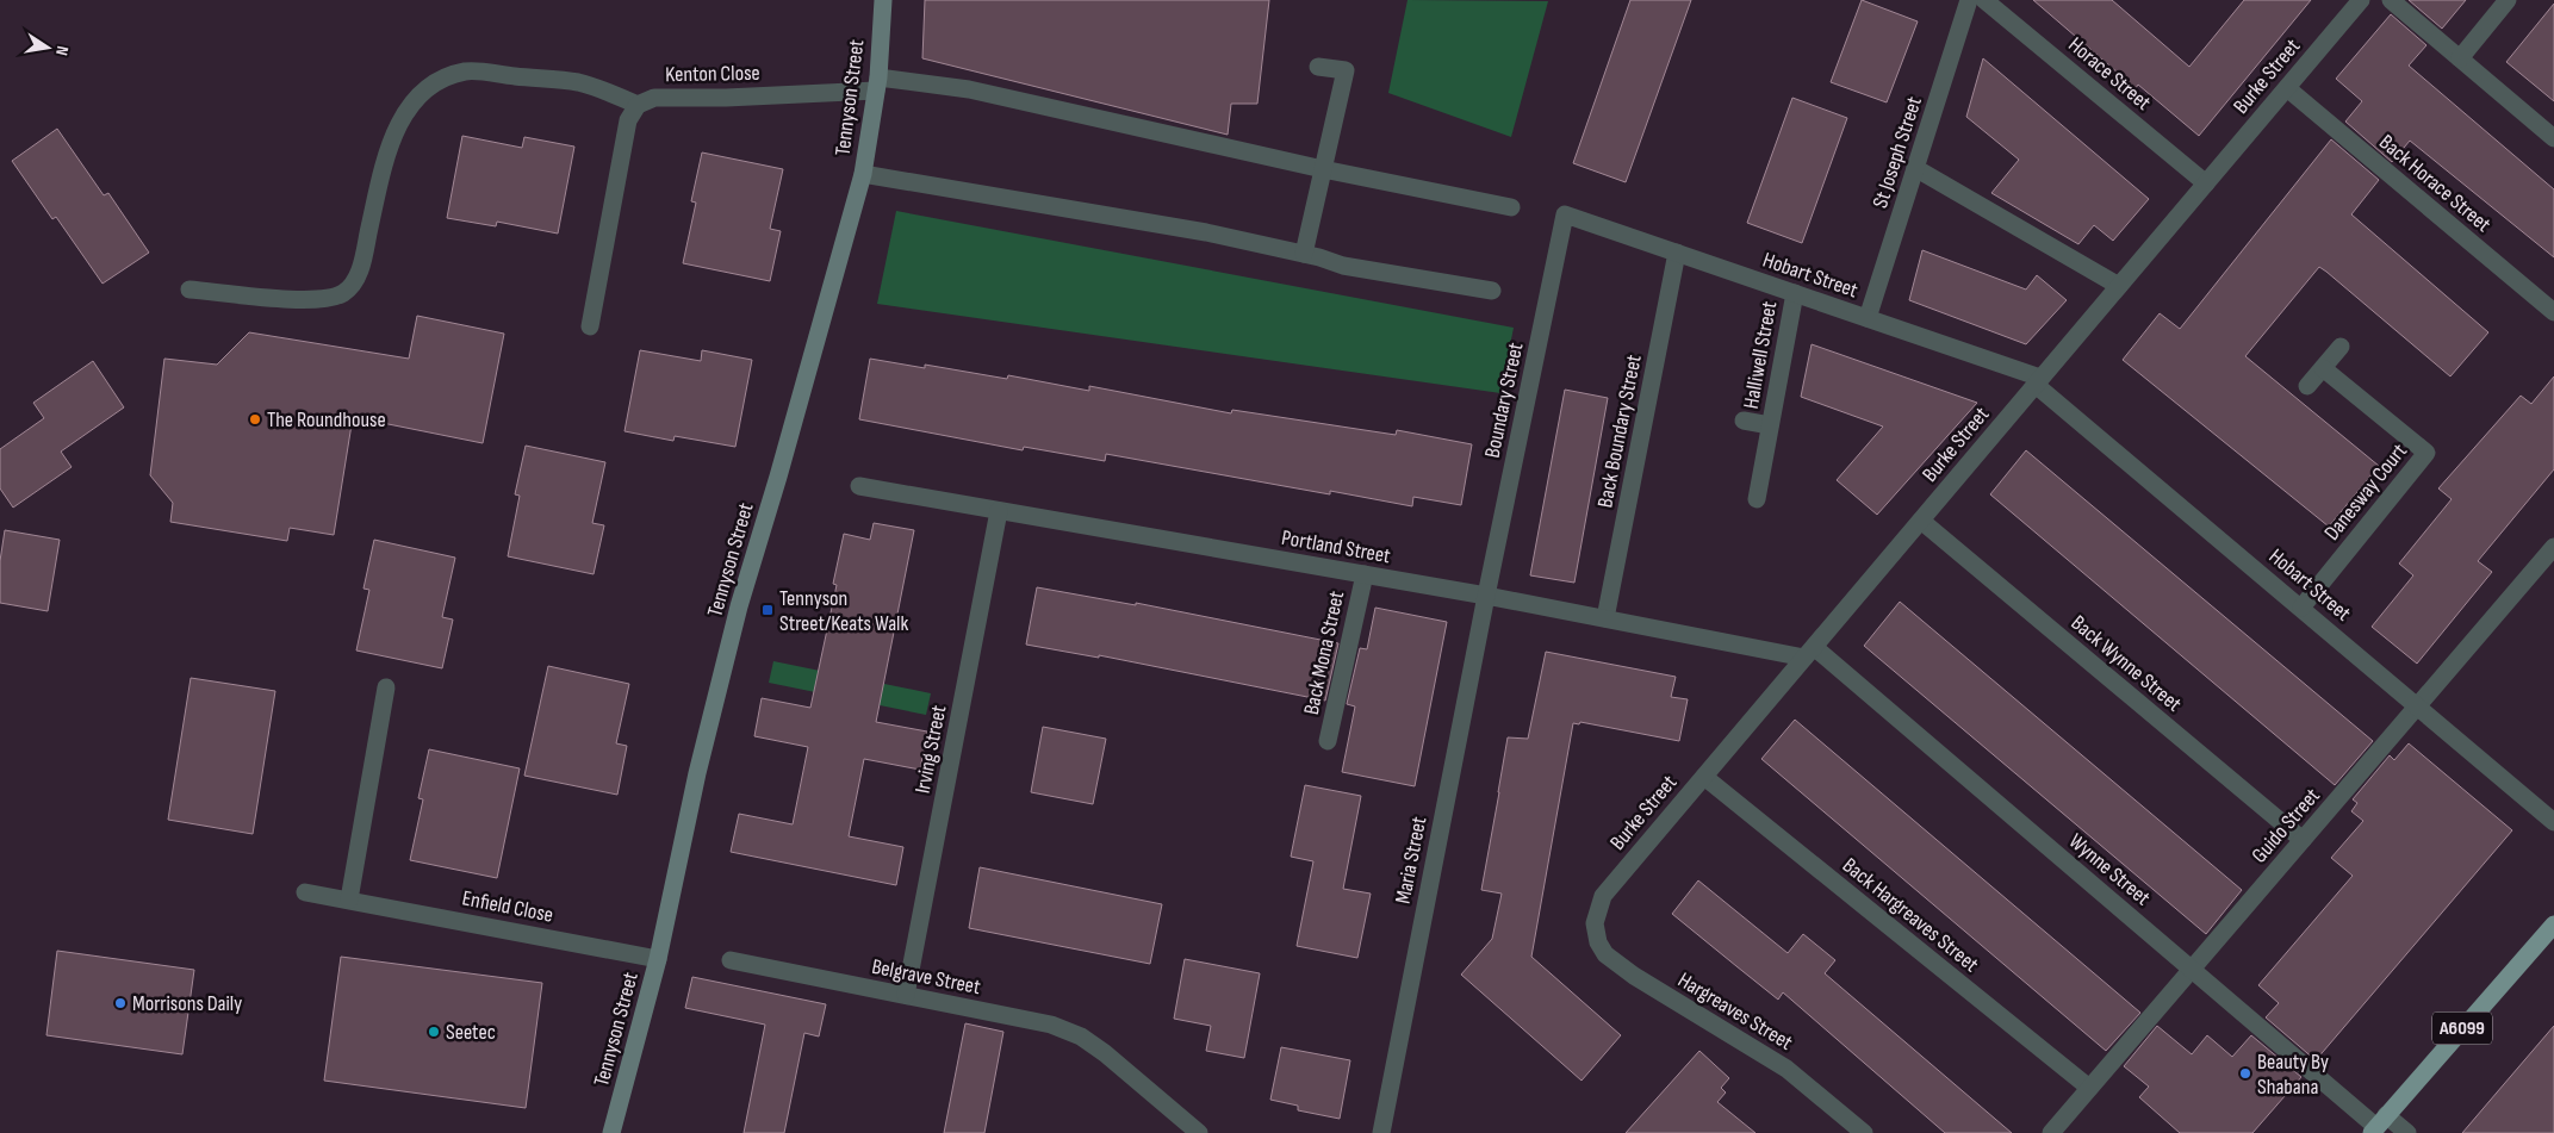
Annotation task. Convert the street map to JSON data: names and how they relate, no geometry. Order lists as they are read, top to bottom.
{
  "streets": {
    "main road": ["A6099"],
    "street": [
      "Kenton Close",
      "Horace Street",
      "Burke Street",
      "Tennyson Street",
      "St Joseph Street",
      "Back Horace Street",
      "Hobart Street",
      "Halliwell Street",
      "Boundary Street",
      "Back Boundary Street",
      "Danesway Court",
      "Portland Street",
      "Back Mona Street",
      "Back Wynne Street",
      "Irving Street",
      "Guido Street",
      "Maria Street",
      "Wynne Street",
      "Enfield Close",
      "Back Hargreaves Street",
      "Belgrave Street",
      "Hargreaves Street"
    ]
  },
  "crossings": [
    ["Kenton Close", "Tennyson Street"],
    ["Horace Street", "Burke Street"],
    ["Burke Street", "Back Horace Street"],
    ["Burke Street", "Hobart Street"],
    ["Burke Street", "Portland Street"],
    ["Burke Street", "Back Wynne Street"],
    ["Burke Street", "Wynne Street"],
    ["Burke Street", "Back Hargreaves Street"],
    ["Burke Street", "Hargreaves Street"],
    ["Tennyson Street", "Enfield Close"],
    ["St Joseph Street", "Hobart Street"],
    ["Hobart Street", "Halliwell Street"],
    ["Hobart Street", "Boundary Street"],
    ["Hobart Street", "Back Boundary Street"],
    ["Hobart Street", "Danesway Court"],
    ["Hobart Street", "Guido Street"],
    ["Boundary Street", "Portland Street"],
    ["Boundary Street", "Maria Street"],
    ["Back Boundary Street", "Portland Street"],
    ["Portland Street", "Back Mona Street"],
    ["Portland Street", "Irving Street"],
    ["Portland Street", "Maria Street"],
    ["Portland Street", "Wynne Street"],
    ["Back Wynne Street", "Guido Street"],
    ["Irving Street", "Belgrave Street"],
    ["Guido Street", "Wynne Street"],
    ["Guido Street", "Back Hargreaves Street"],
    ["Wynne Street", "A6099"]
  ],
  "places": {
    "other": [
      "The Roundhouse",
      "Morrisons Daily",
      "Seetec",
      "Beauty By Shabana"
    ],
    "transit": ["Tennyson Street/Keats Walk"]
  },
  "north": "right"
}
